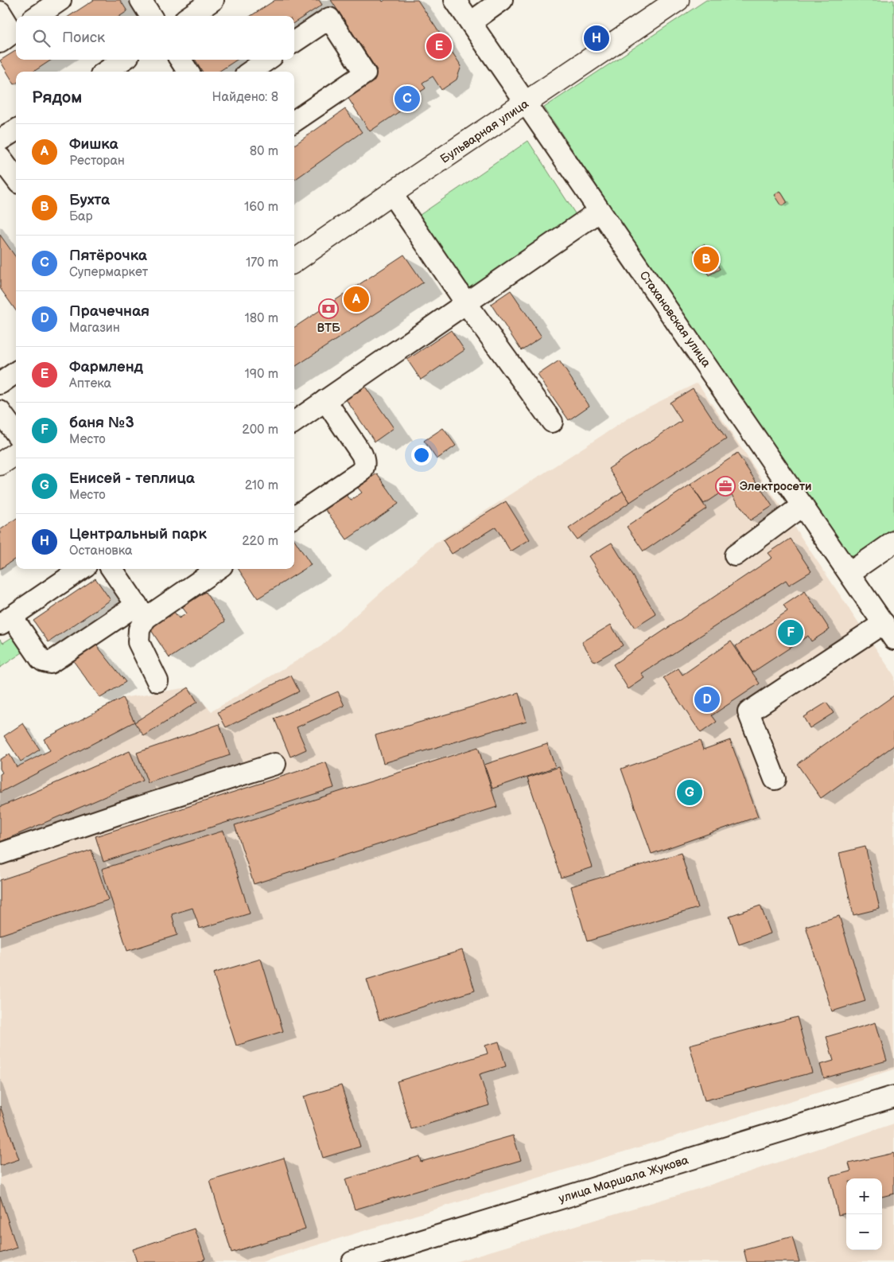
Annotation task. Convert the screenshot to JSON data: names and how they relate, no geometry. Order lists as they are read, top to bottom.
{
  "streets": {
    "main road": ["Бульварная улица"],
    "street": ["Стахановская улица", "улица Маршала Жукова"]
  },
  "crossings": [
    ["Бульварная улица", "Стахановская улица"]
  ],
  "places": {
    "bank": ["ВТБ"],
    "office": ["Электросети"]
  },
  "page": {
    "search": "Поиск",
    "pins": [
      "H",
      "E",
      "C",
      "B",
      "A",
      "F",
      "D",
      "G"
    ],
    "heading": ["Рядом", "Найдено: 8"],
    "list": [
      {
        "mark": "A",
        "name": "Фишка",
        "note": "Ресторан",
        "value": "80 m"
      },
      {
        "mark": "B",
        "name": "Бухта",
        "note": "Бар",
        "value": "160 m"
      },
      {
        "mark": "C",
        "name": "Пятёрочка",
        "note": "Супермаркет",
        "value": "170 m"
      },
      {
        "mark": "D",
        "name": "Прачечная",
        "note": "Магазин",
        "value": "180 m"
      },
      {
        "mark": "E",
        "name": "Фармленд",
        "note": "Аптека",
        "value": "190 m"
      },
      {
        "mark": "F",
        "name": "баня №3",
        "note": "Место",
        "value": "200 m"
      },
      {
        "mark": "G",
        "name": "Енисей - теплица",
        "note": "Место",
        "value": "210 m"
      },
      {
        "mark": "H",
        "name": "Центральный парк",
        "note": "Остановка",
        "value": "220 m"
      }
    ],
    "map_buttons": ["+", "−"]
  }
}
